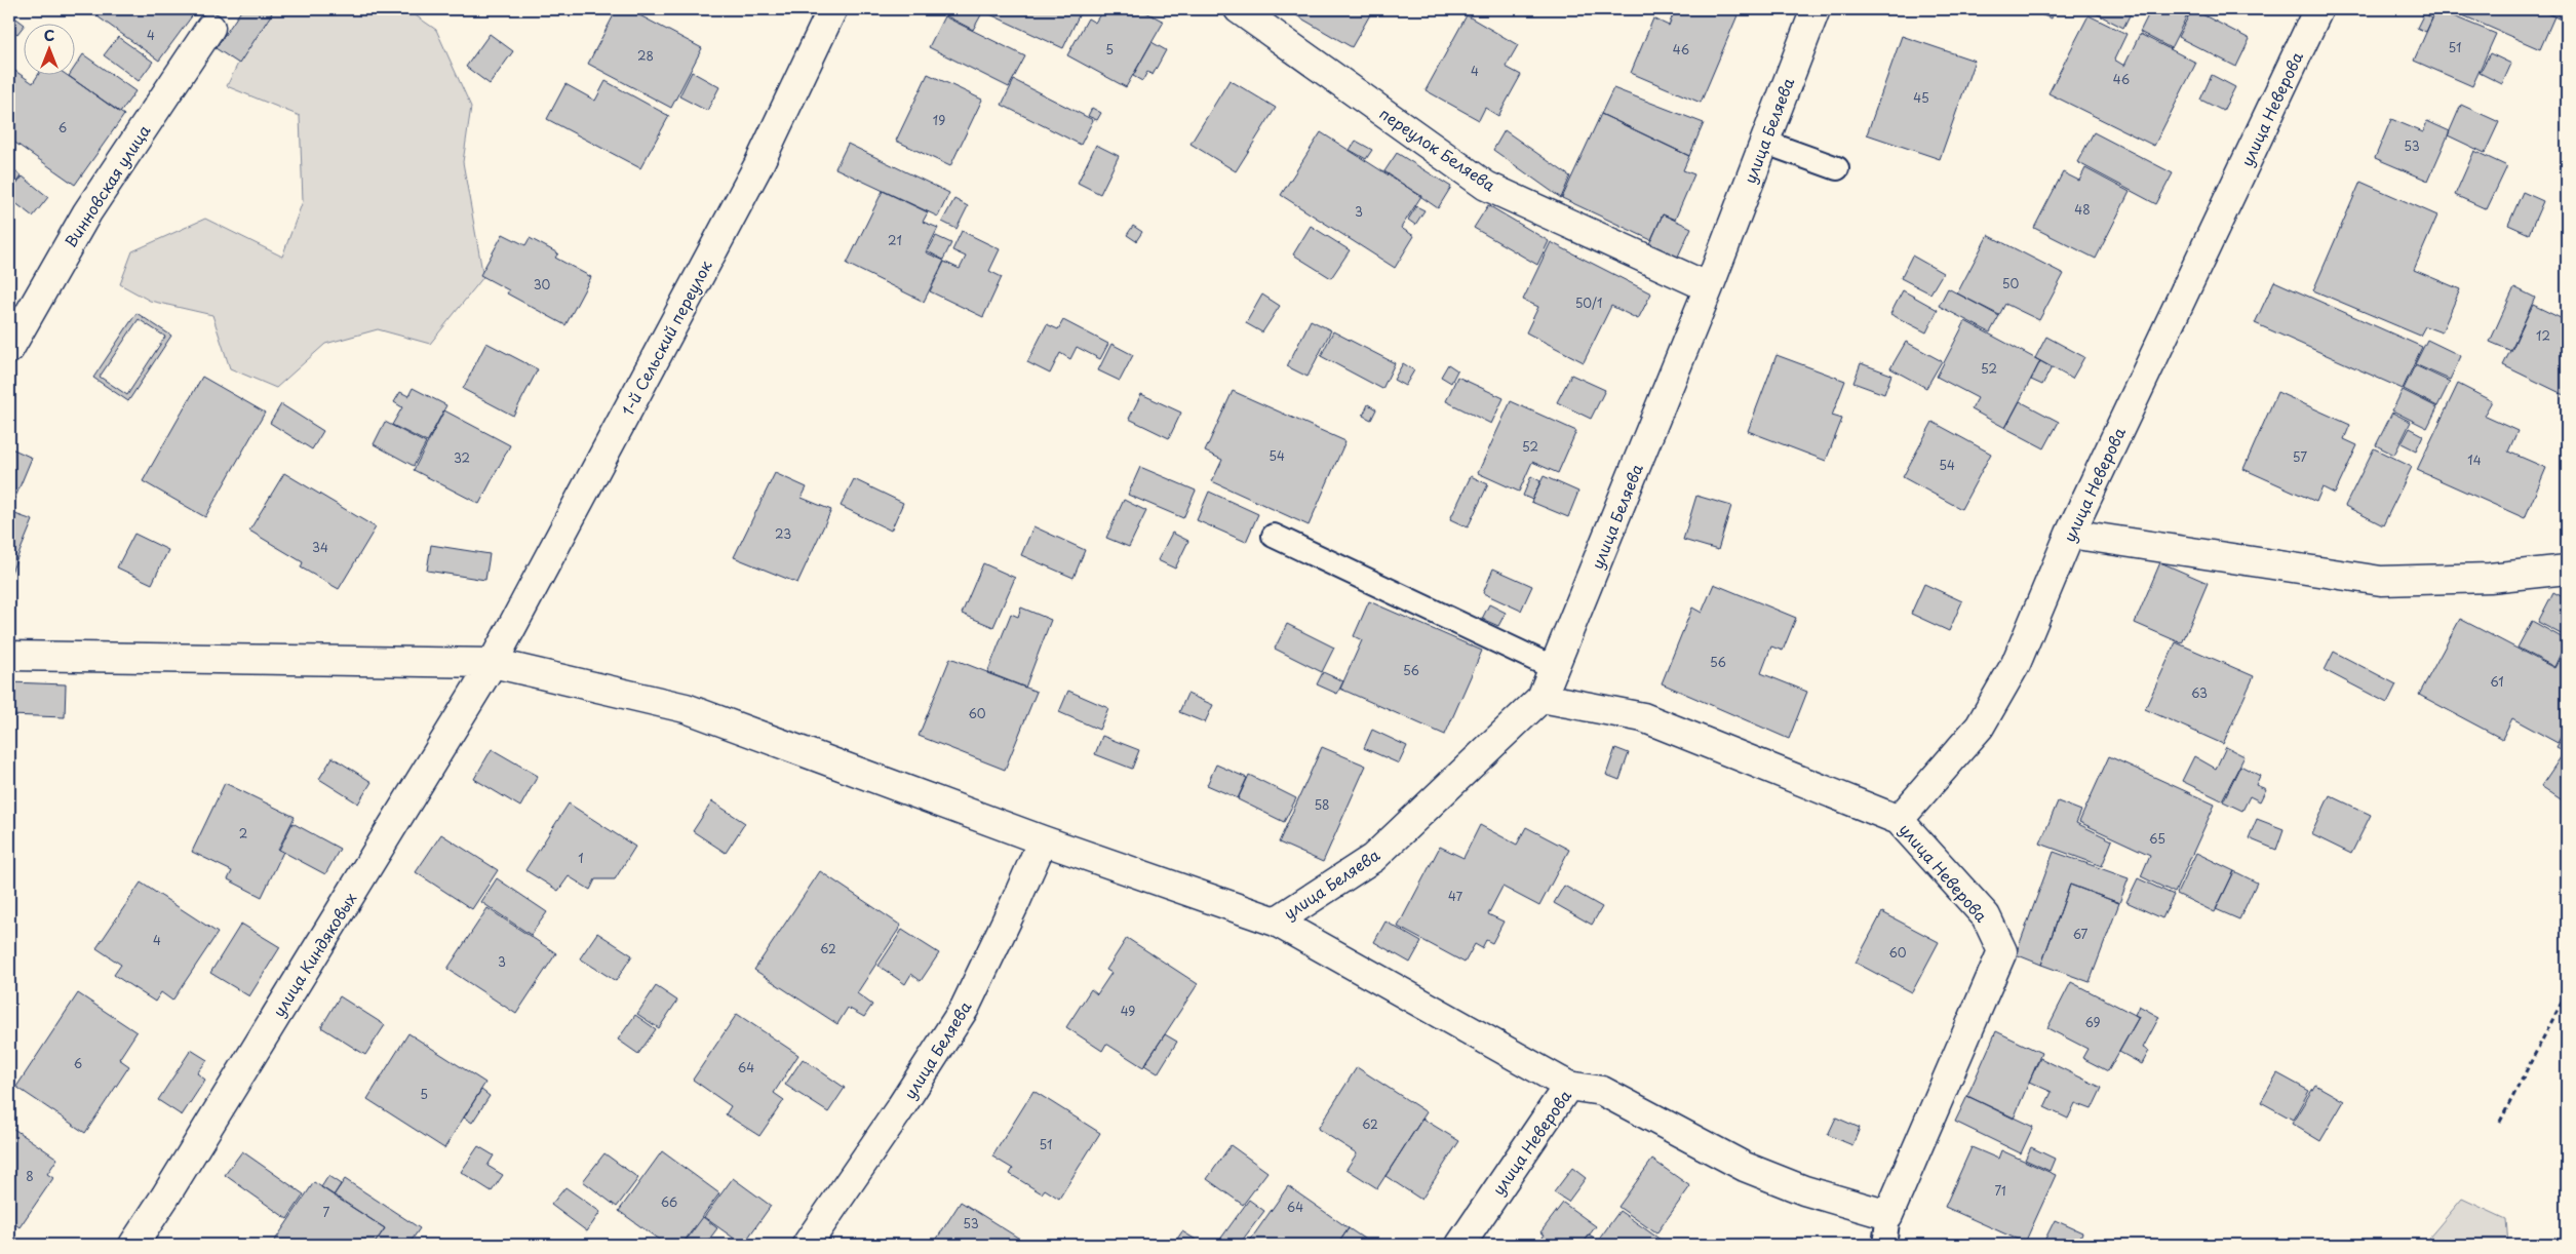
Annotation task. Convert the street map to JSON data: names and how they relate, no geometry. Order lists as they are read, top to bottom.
{
  "streets": {
    "street": [
      "улица Неверова",
      "улица Беляева",
      "переулок Беляева",
      "Винновская улица",
      "1-й Сельский переулок",
      "улица Киндяковых"
    ]
  },
  "crossings": [
    ["улица Беляева", "переулок Беляева"],
    ["1-й Сельский переулок", "улица Киндяковых"]
  ],
  "house_numbers": [
    "4",
    "51",
    "5",
    "46",
    "28",
    "4",
    "46",
    "45",
    "19",
    "6",
    "53",
    "48",
    "3",
    "21",
    "50",
    "30",
    "50/1",
    "12",
    "52",
    "52",
    "54",
    "57",
    "32",
    "14",
    "54",
    "23",
    "34",
    "56",
    "56",
    "61",
    "63",
    "60",
    "58",
    "2",
    "65",
    "1",
    "47",
    "67",
    "4",
    "62",
    "60",
    "3",
    "49",
    "69",
    "6",
    "64",
    "5",
    "62",
    "51",
    "8",
    "71",
    "66",
    "64",
    "7",
    "53"
  ],
  "north": "top"
}
